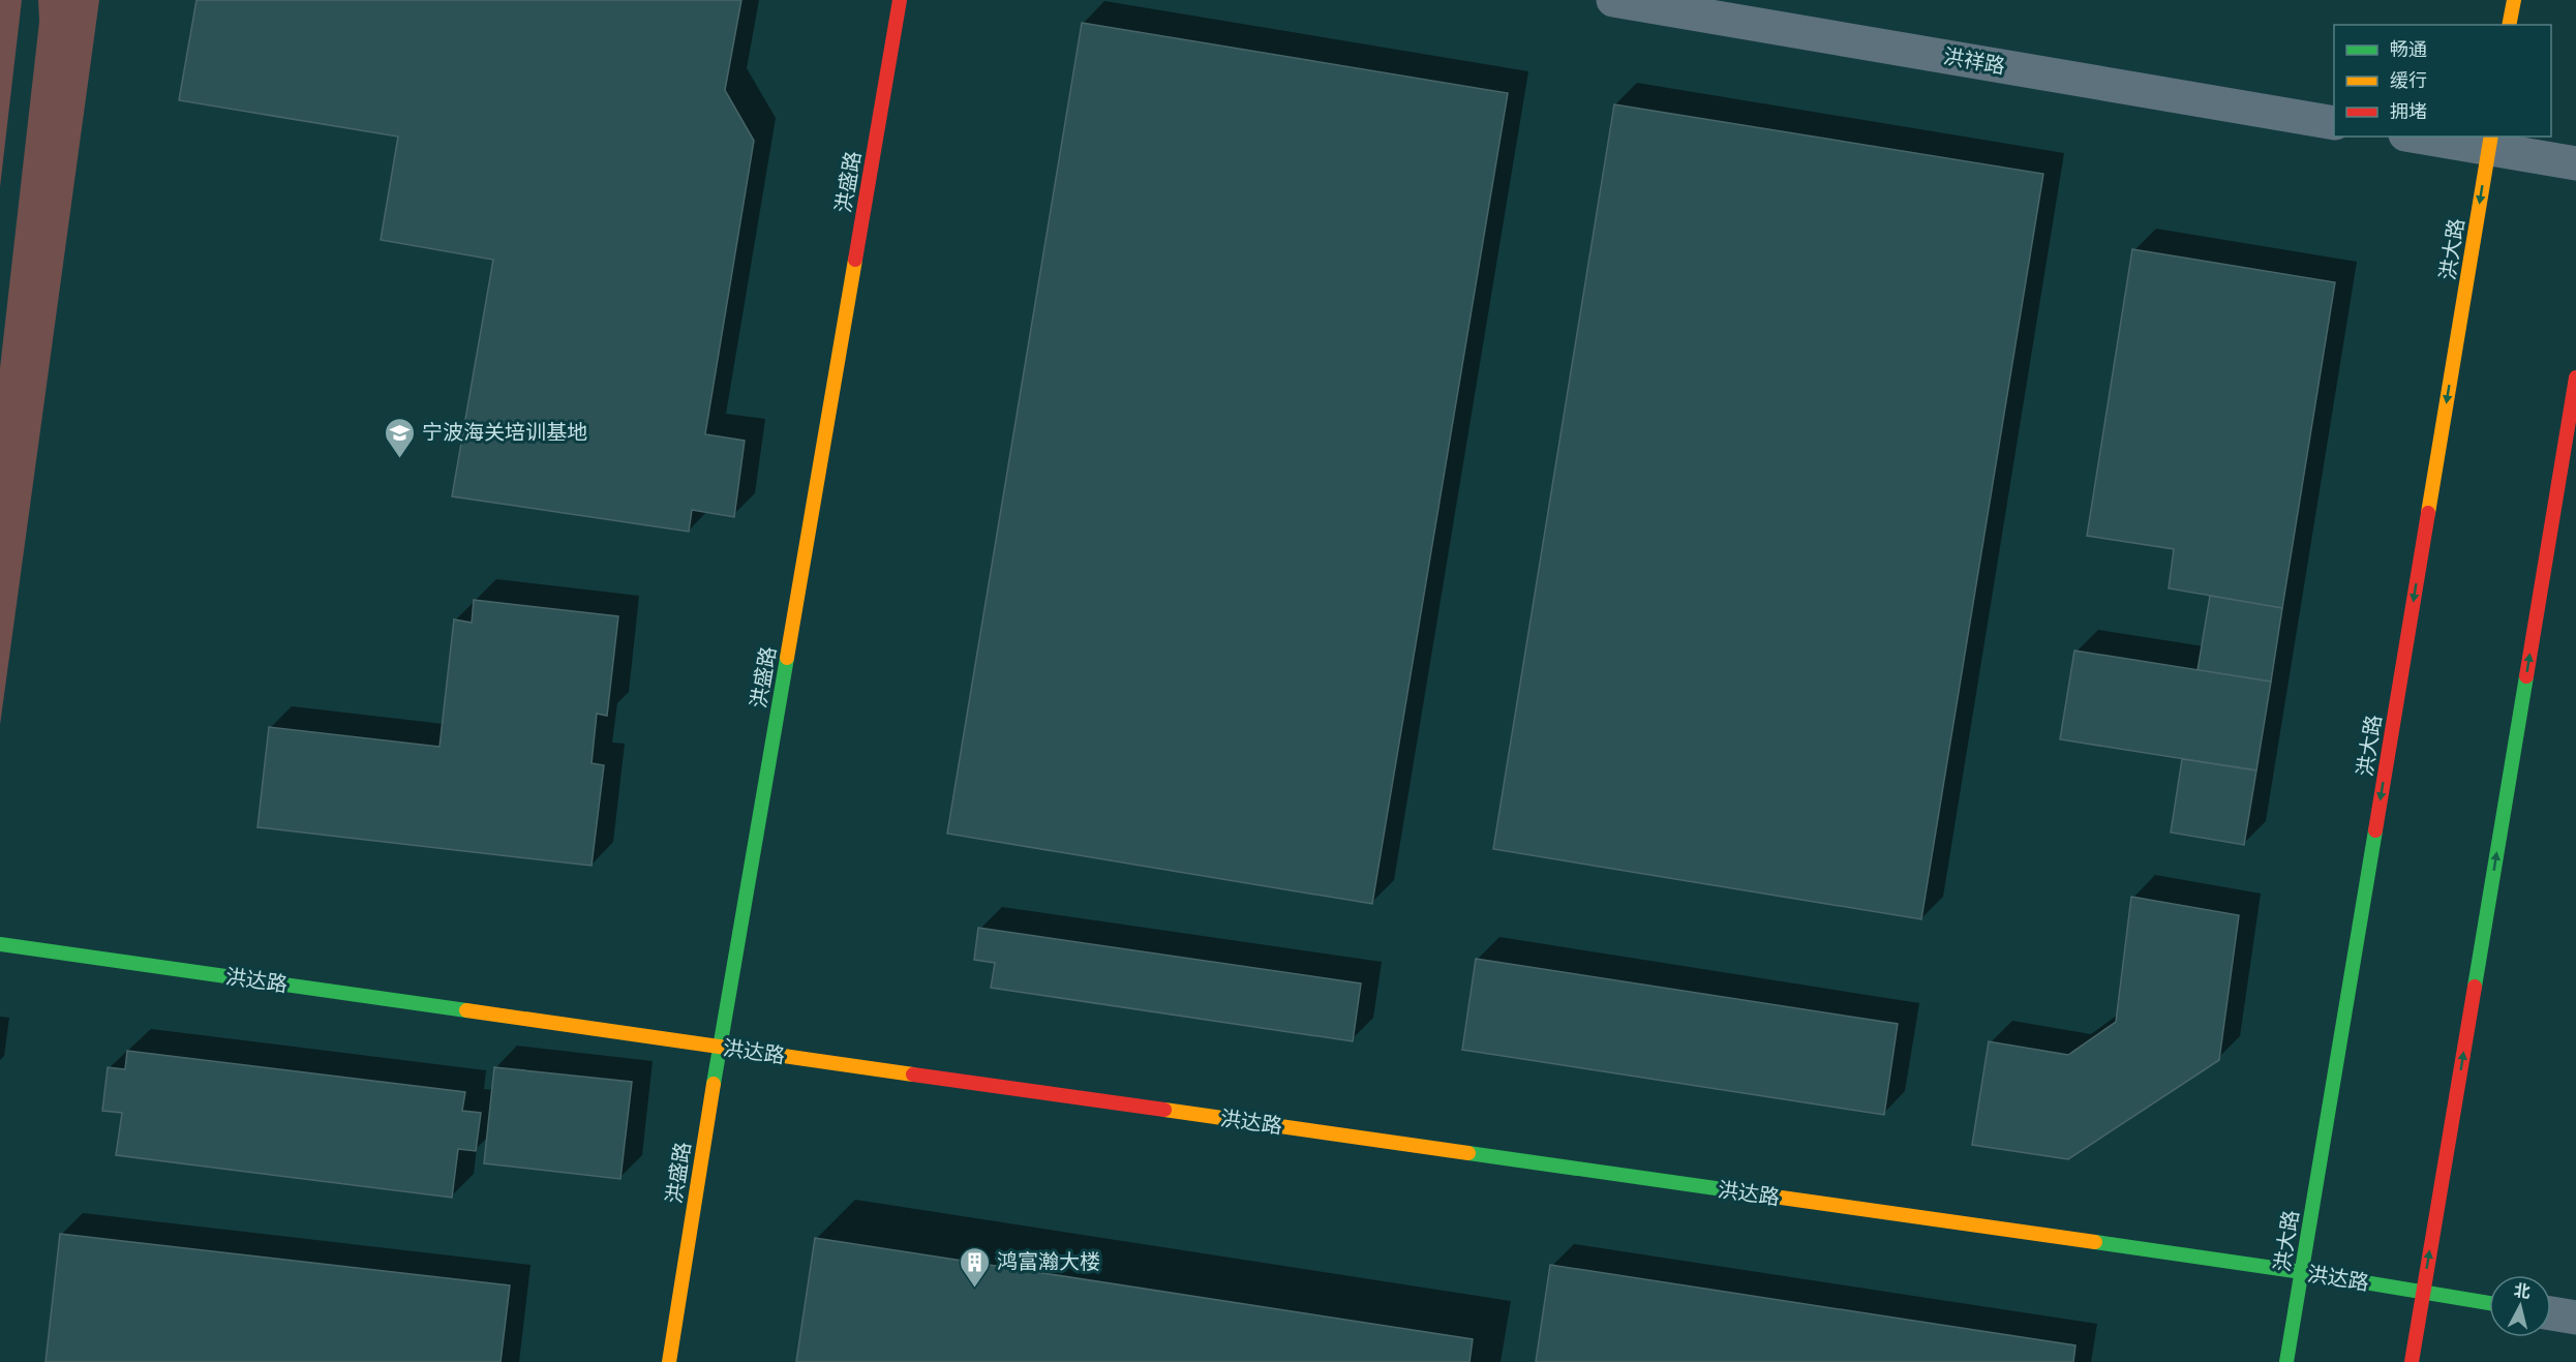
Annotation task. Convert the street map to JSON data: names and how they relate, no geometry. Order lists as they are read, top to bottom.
{
  "streets": {
    "street": [
      "洪祥路",
      "洪盛路",
      "洪大路",
      "洪达路"
    ]
  },
  "crossings": [
    ["洪盛路", "洪达路"],
    ["洪大路", "洪达路"]
  ],
  "places": {
    "school or university": ["宁波海关培训基地"],
    "building": ["鸿富瀚大楼"]
  },
  "legend": ["畅通", "缓行", "拥堵"],
  "north": "top"
}
